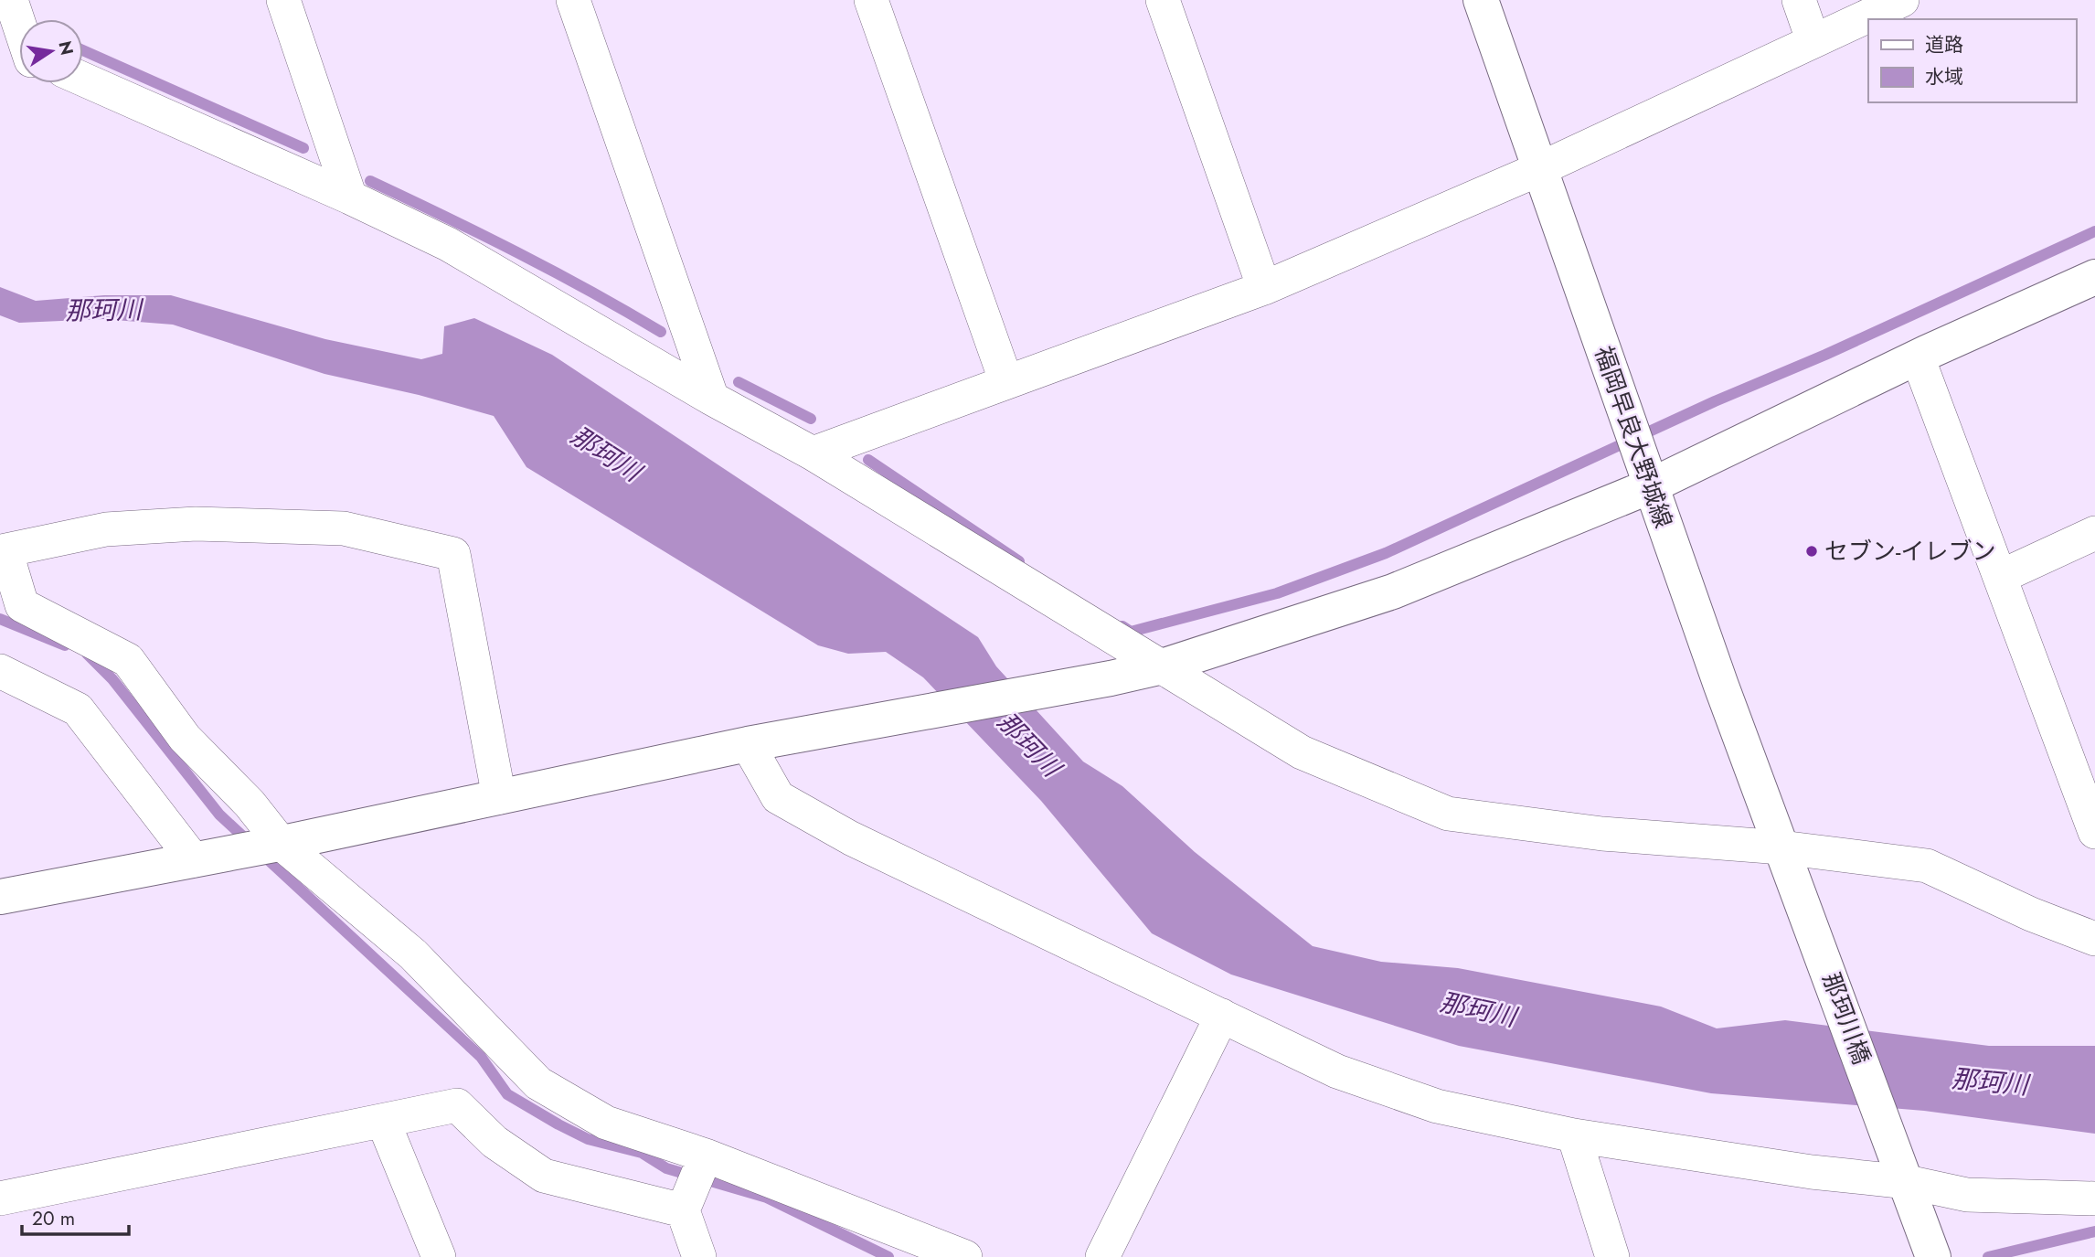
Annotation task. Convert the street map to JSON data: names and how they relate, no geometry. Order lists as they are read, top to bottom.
{
  "streets": {
    "street": ["福岡早良大野城線", "那珂川橋"]
  },
  "crossings": [
    ["福岡早良大野城線", "那珂川橋"]
  ],
  "water": ["那珂川"],
  "places": ["セブン-イレブン"],
  "legend": ["道路", "水域"],
  "scale_bar": "20 m",
  "north": "right"
}
